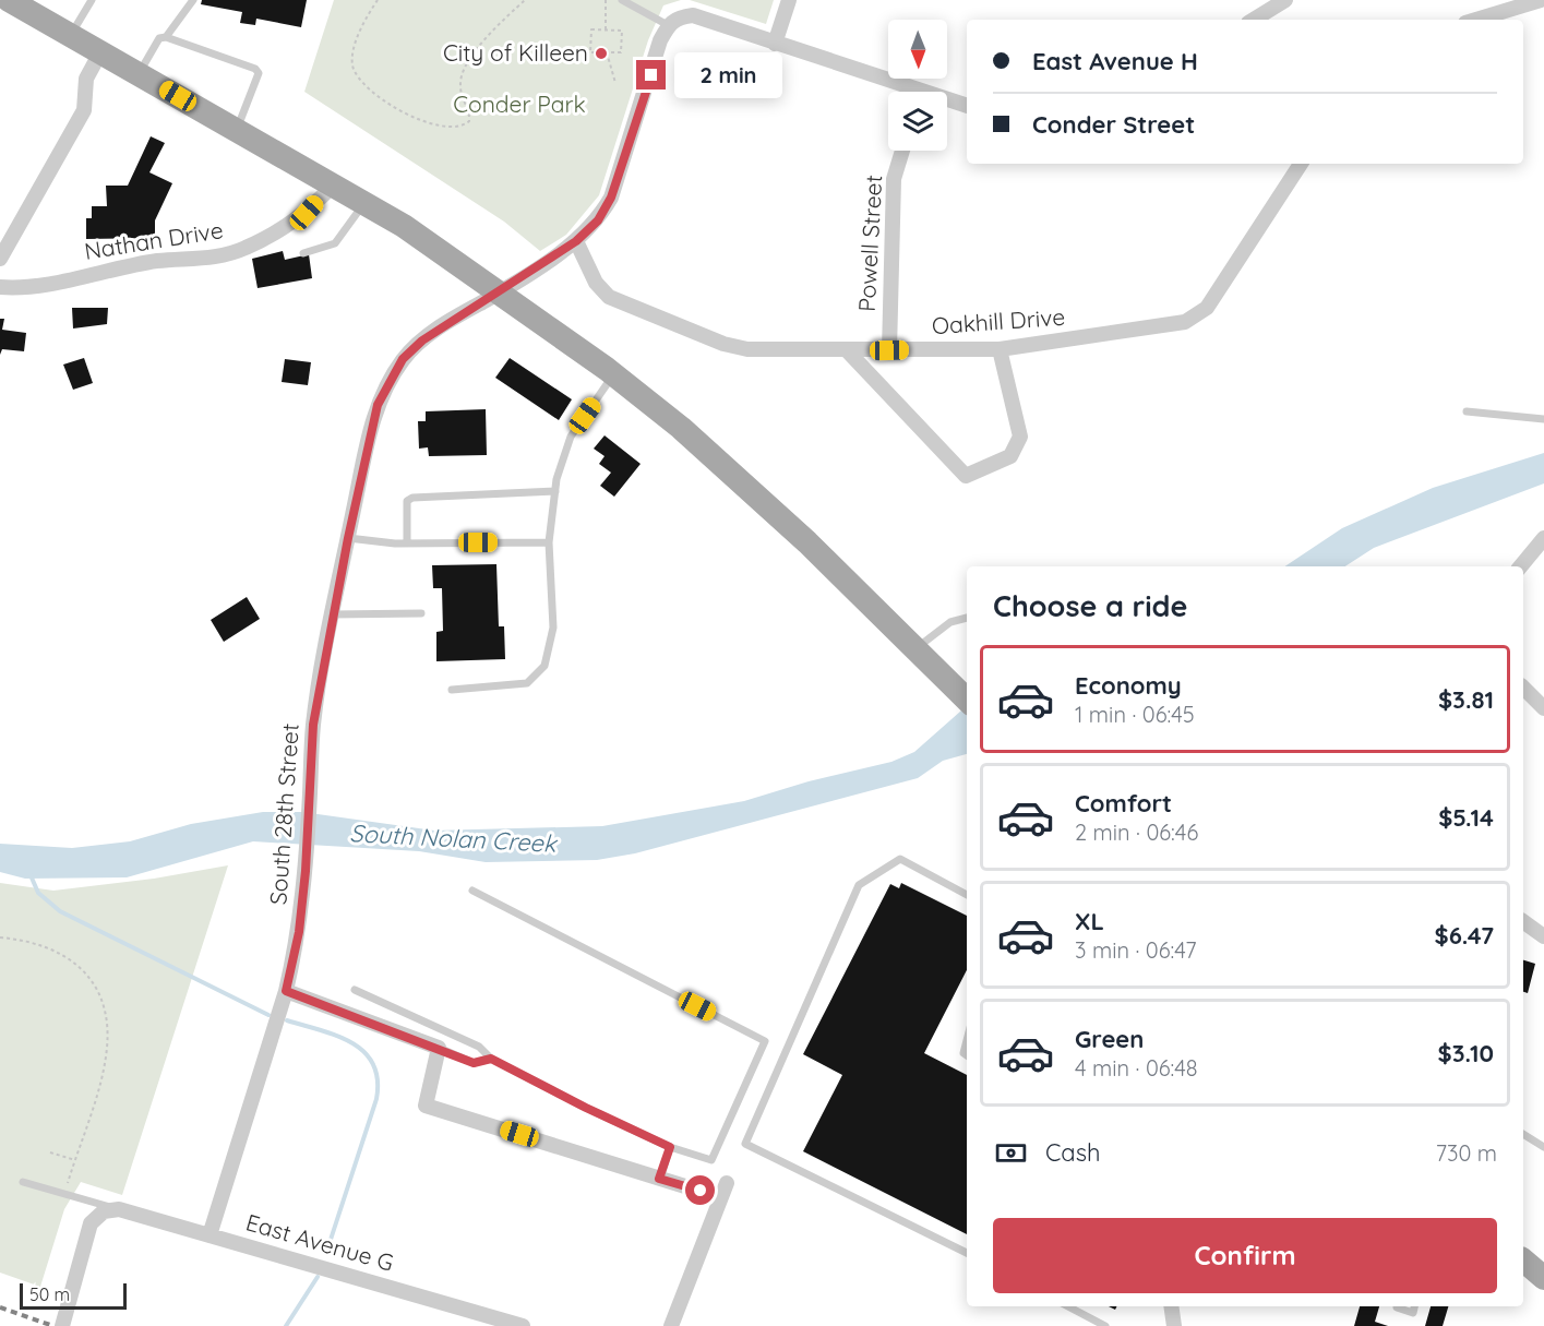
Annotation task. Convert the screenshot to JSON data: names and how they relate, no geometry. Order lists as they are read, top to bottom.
{
  "streets": {
    "street": [
      "Nathan Drive",
      "Powell Street",
      "Oakhill Drive",
      "South 28th Street",
      "East Avenue G"
    ]
  },
  "crossings": [
    ["Powell Street", "Oakhill Drive"],
    ["Oakhill Drive", "South 28th Street"],
    ["South 28th Street", "East Avenue G"]
  ],
  "water": ["South Nolan Creek"],
  "parks": ["Conder Park"],
  "places": ["City of Killeen"],
  "scale_bar": "50 m",
  "north": "bottom",
  "page": {
    "banner": ["East Avenue H", "Conder Street"],
    "bubble": "2 min",
    "heading": "Choose a ride",
    "list": [
      {
        "name": "Economy",
        "note": "1 min · 06:45",
        "value": "$3.81"
      },
      {
        "name": "Comfort",
        "note": "2 min · 06:46",
        "value": "$5.14"
      },
      {
        "name": "XL",
        "note": "3 min · 06:47",
        "value": "$6.47"
      },
      {
        "name": "Green",
        "note": "4 min · 06:48",
        "value": "$3.10"
      }
    ],
    "pay": ["Cash", "730 m"],
    "buttons": "Confirm",
    "scale": "50 m"
  }
}
